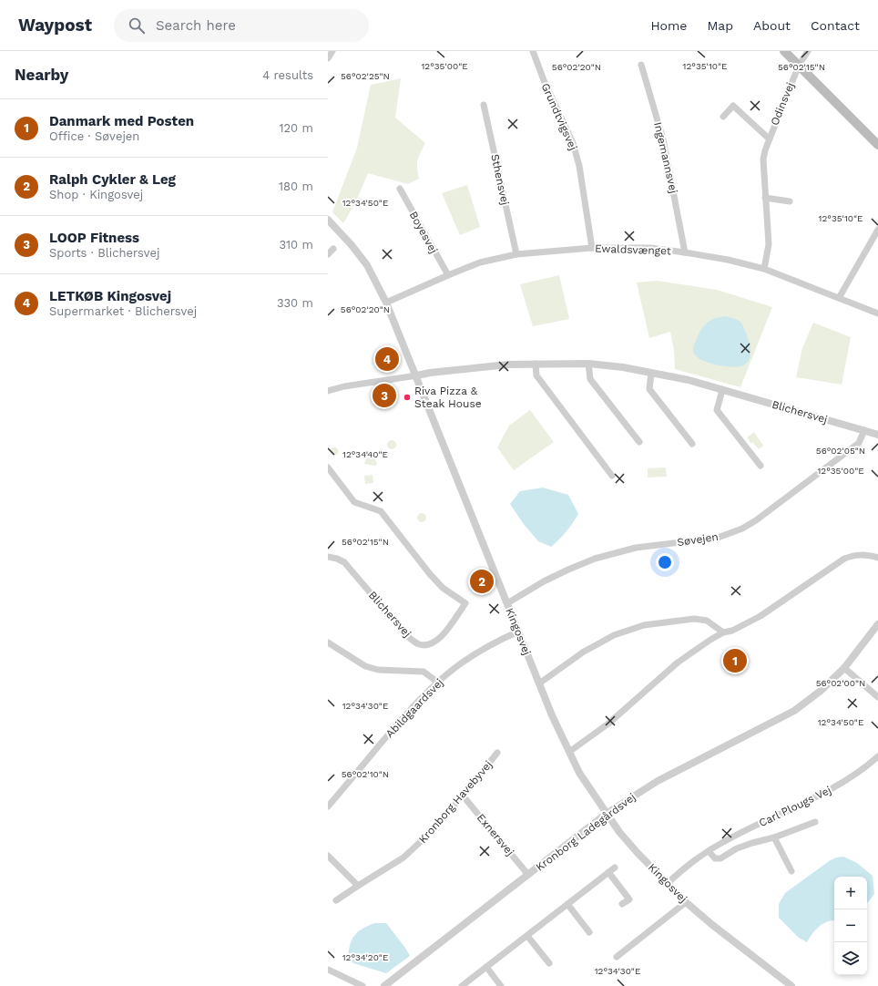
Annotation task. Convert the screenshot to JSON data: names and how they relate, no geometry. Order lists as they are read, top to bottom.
{
  "streets": {
    "street": [
      "Odinsvej",
      "Grundtvigsvej",
      "Ingemannsvej",
      "Sthensvej",
      "Boyesvej",
      "Ewaldsvænget",
      "Blichersvej",
      "Søvejen",
      "Kingosvej",
      "Abildgaardsvej",
      "Kronborg Havebyvej",
      "Carl Plougs Vej",
      "Kronborg Ladegårdsvej",
      "Exnersvej"
    ]
  },
  "crossings": [
    ["Odinsvej", "Ewaldsvænget"],
    ["Grundtvigsvej", "Ewaldsvænget"],
    ["Ingemannsvej", "Ewaldsvænget"],
    ["Sthensvej", "Ewaldsvænget"],
    ["Boyesvej", "Ewaldsvænget"],
    ["Ewaldsvænget", "Kingosvej"],
    ["Blichersvej", "Søvejen"],
    ["Blichersvej", "Kingosvej"],
    ["Søvejen", "Kingosvej"],
    ["Kingosvej", "Abildgaardsvej"],
    ["Kingosvej", "Carl Plougs Vej"],
    ["Kingosvej", "Kronborg Ladegårdsvej"],
    ["Kronborg Havebyvej", "Exnersvej"],
    ["Kronborg Ladegårdsvej", "Exnersvej"]
  ],
  "places": ["Riva Pizza & Steak House"],
  "page": {
    "header": "Waypost",
    "search": "Search here",
    "nav": [
      "Home",
      "Map",
      "About",
      "Contact"
    ],
    "heading": ["Nearby", "4 results"],
    "list": [
      {
        "mark": "1",
        "name": "Danmark med Posten",
        "note": "Office · Søvejen",
        "value": "120 m"
      },
      {
        "mark": "2",
        "name": "Ralph Cykler & Leg",
        "note": "Shop · Kingosvej",
        "value": "180 m"
      },
      {
        "mark": "3",
        "name": "LOOP Fitness",
        "note": "Sports · Blichersvej",
        "value": "310 m"
      },
      {
        "mark": "4",
        "name": "LETKØB Kingosvej",
        "note": "Supermarket · Blichersvej",
        "value": "330 m"
      }
    ],
    "pins": [
      "4",
      "3",
      "2",
      "1"
    ],
    "map_buttons": ["+", "−"]
  },
  "coordinates": [
    "12°35'00\"E",
    "12°35'10\"E",
    "56°02'20\"N",
    "56°02'15\"N",
    "56°02'25\"N",
    "12°34'50\"E",
    "56°02'05\"N",
    "12°34'40\"E",
    "56°02'00\"N",
    "12°34'30\"E",
    "56°02'10\"N",
    "12°34'20\"E"
  ]
}
